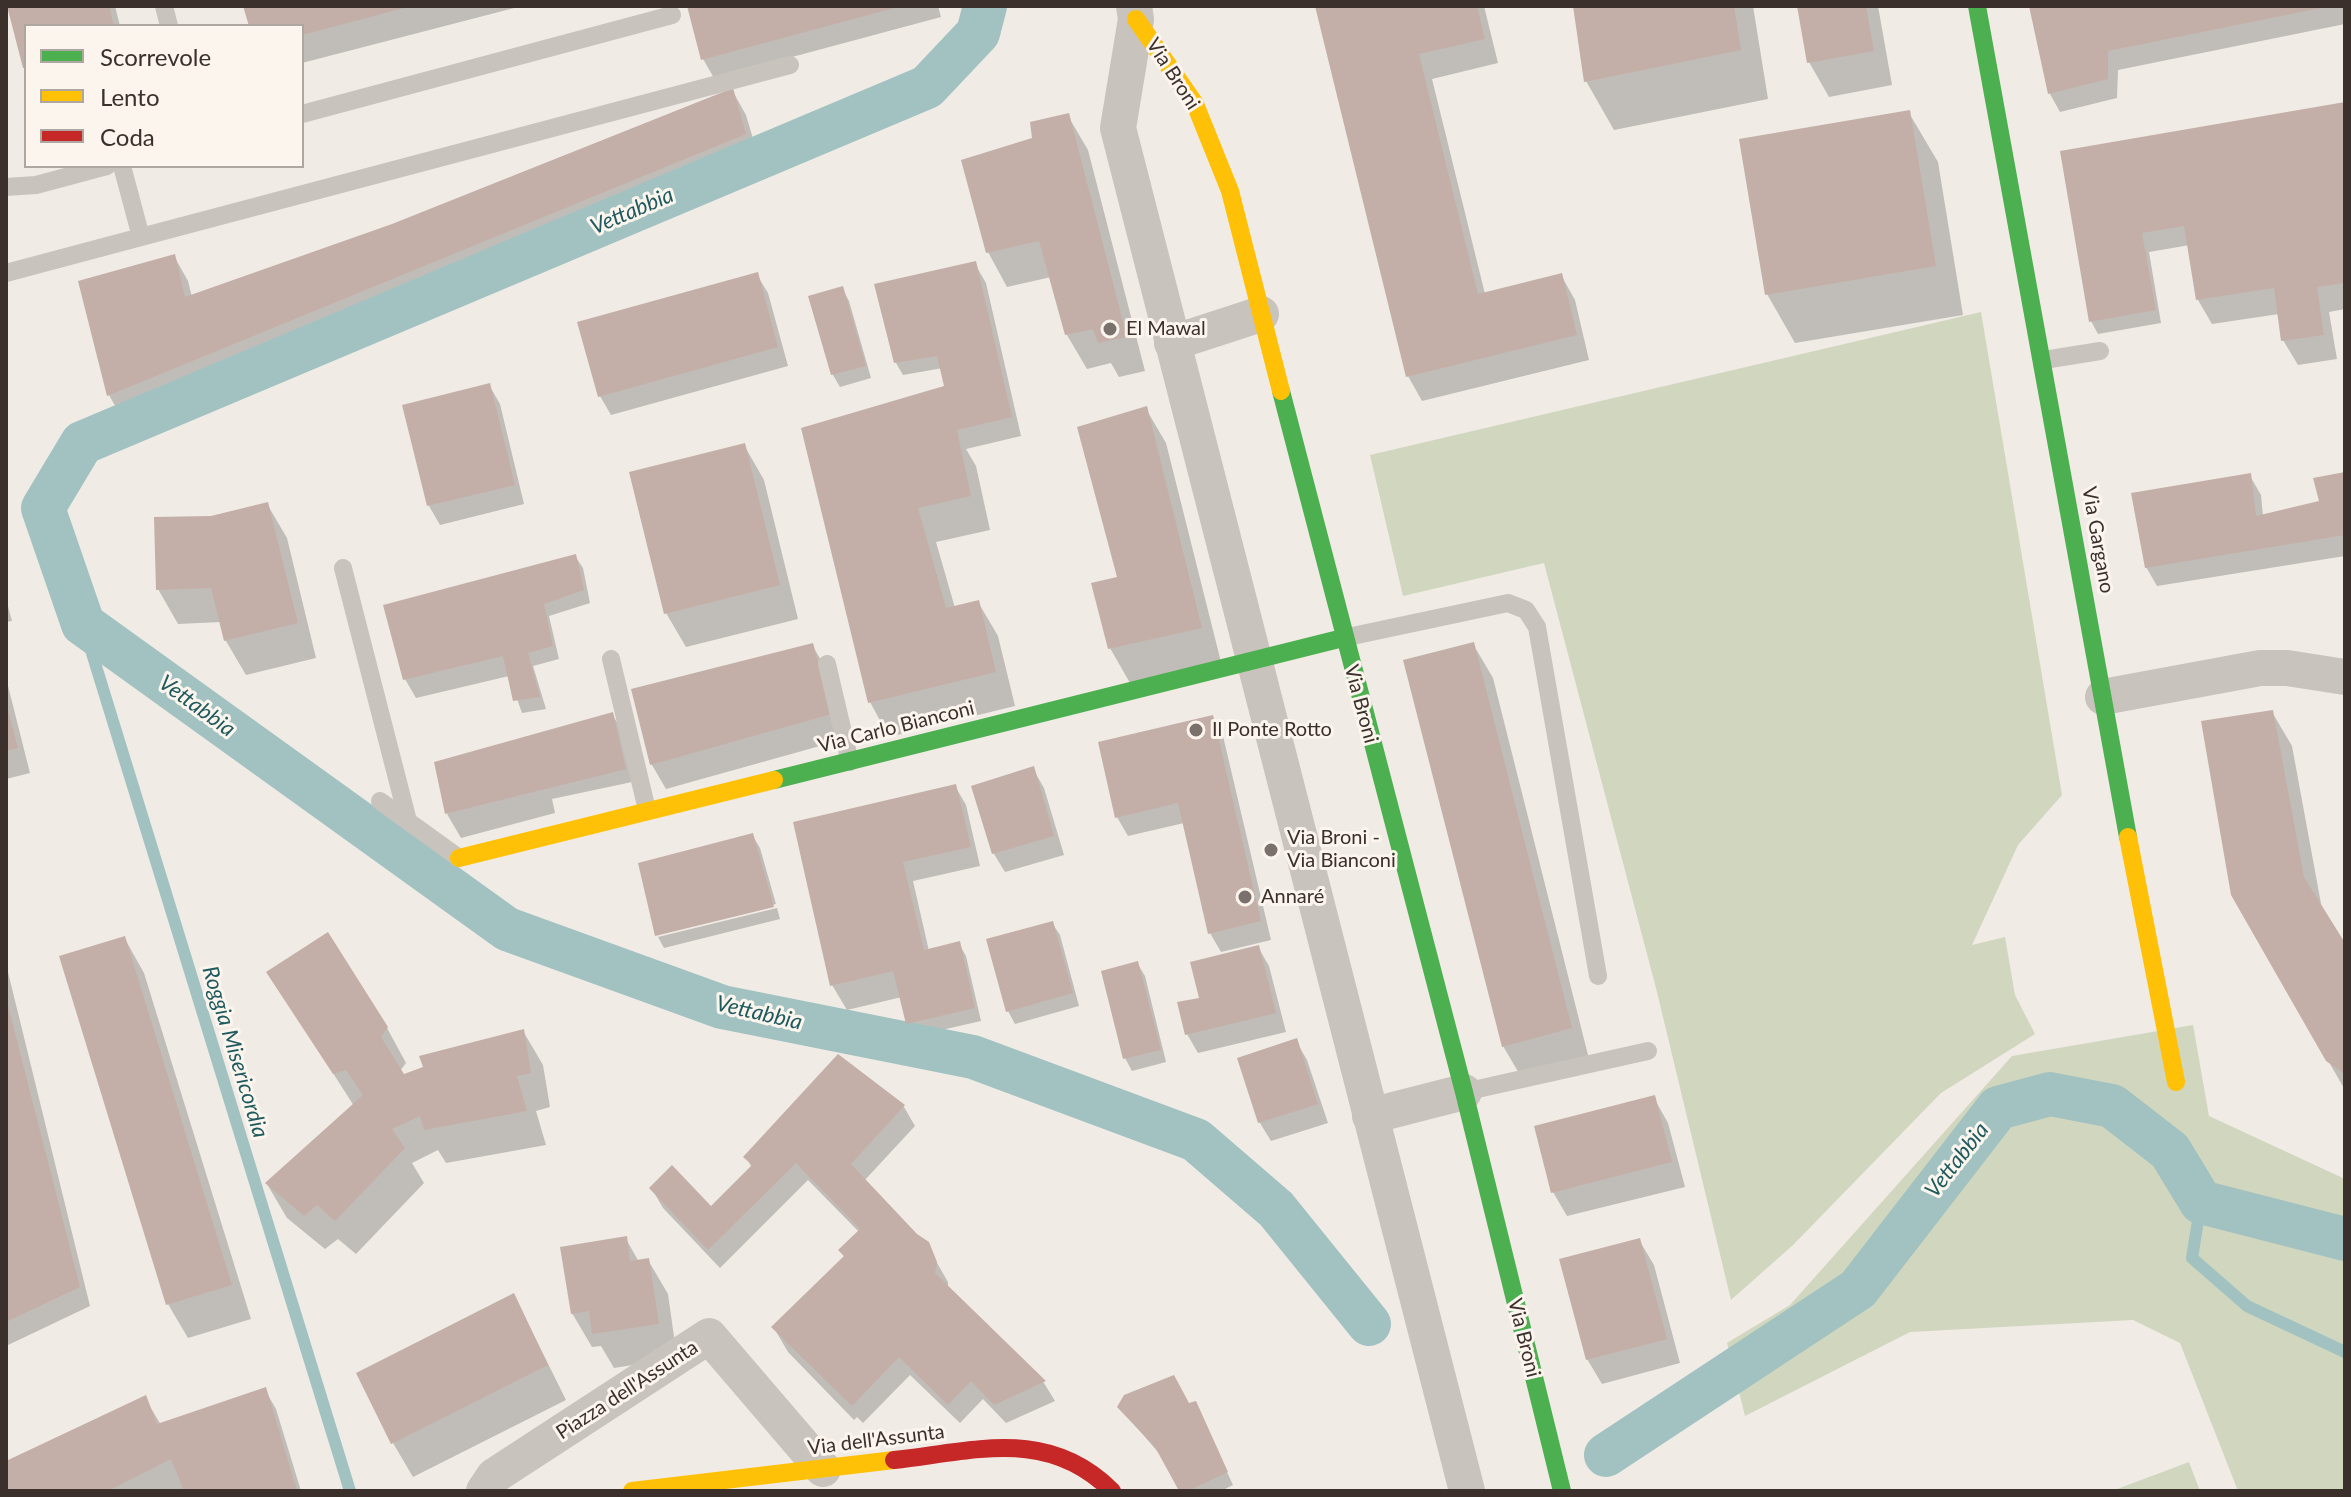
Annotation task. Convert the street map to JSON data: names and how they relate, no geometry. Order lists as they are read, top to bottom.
{
  "streets": {
    "street": [
      "Via Broni",
      "Via Gargano",
      "Via Carlo Bianconi",
      "Piazza dell'Assunta",
      "Via dell'Assunta"
    ]
  },
  "crossings": [
    ["Via Broni", "Via Carlo Bianconi"],
    ["Piazza dell'Assunta", "Via dell'Assunta"]
  ],
  "water": ["Vettabbia", "Roggia Misericordia"],
  "places": [
    "El Mawal",
    "Il Ponte Rotto",
    "Via Broni - Via Bianconi",
    "Annaré"
  ],
  "legend": ["Scorrevole", "Lento", "Coda"]
}
